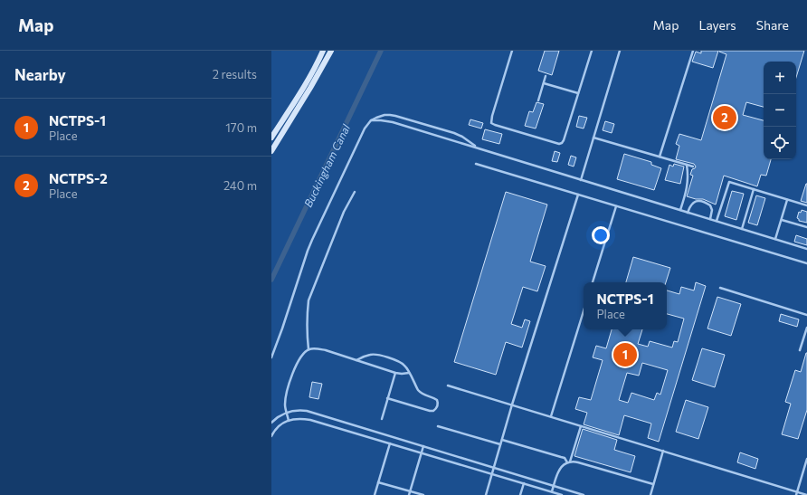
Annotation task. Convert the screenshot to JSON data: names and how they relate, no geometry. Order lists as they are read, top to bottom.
{
  "water": ["Buckingham Canal"],
  "page": {
    "header": "Map",
    "nav": ["Map", "Layers", "Share"],
    "heading": ["Nearby", "2 results"],
    "map_buttons": ["+", "−"],
    "list": [
      {
        "mark": "1",
        "name": "NCTPS-1",
        "note": "Place",
        "value": "170 m"
      },
      {
        "mark": "2",
        "name": "NCTPS-2",
        "note": "Place",
        "value": "240 m"
      }
    ],
    "pins": ["2", "1"],
    "popup": ["NCTPS-1", "Place"]
  }
}
